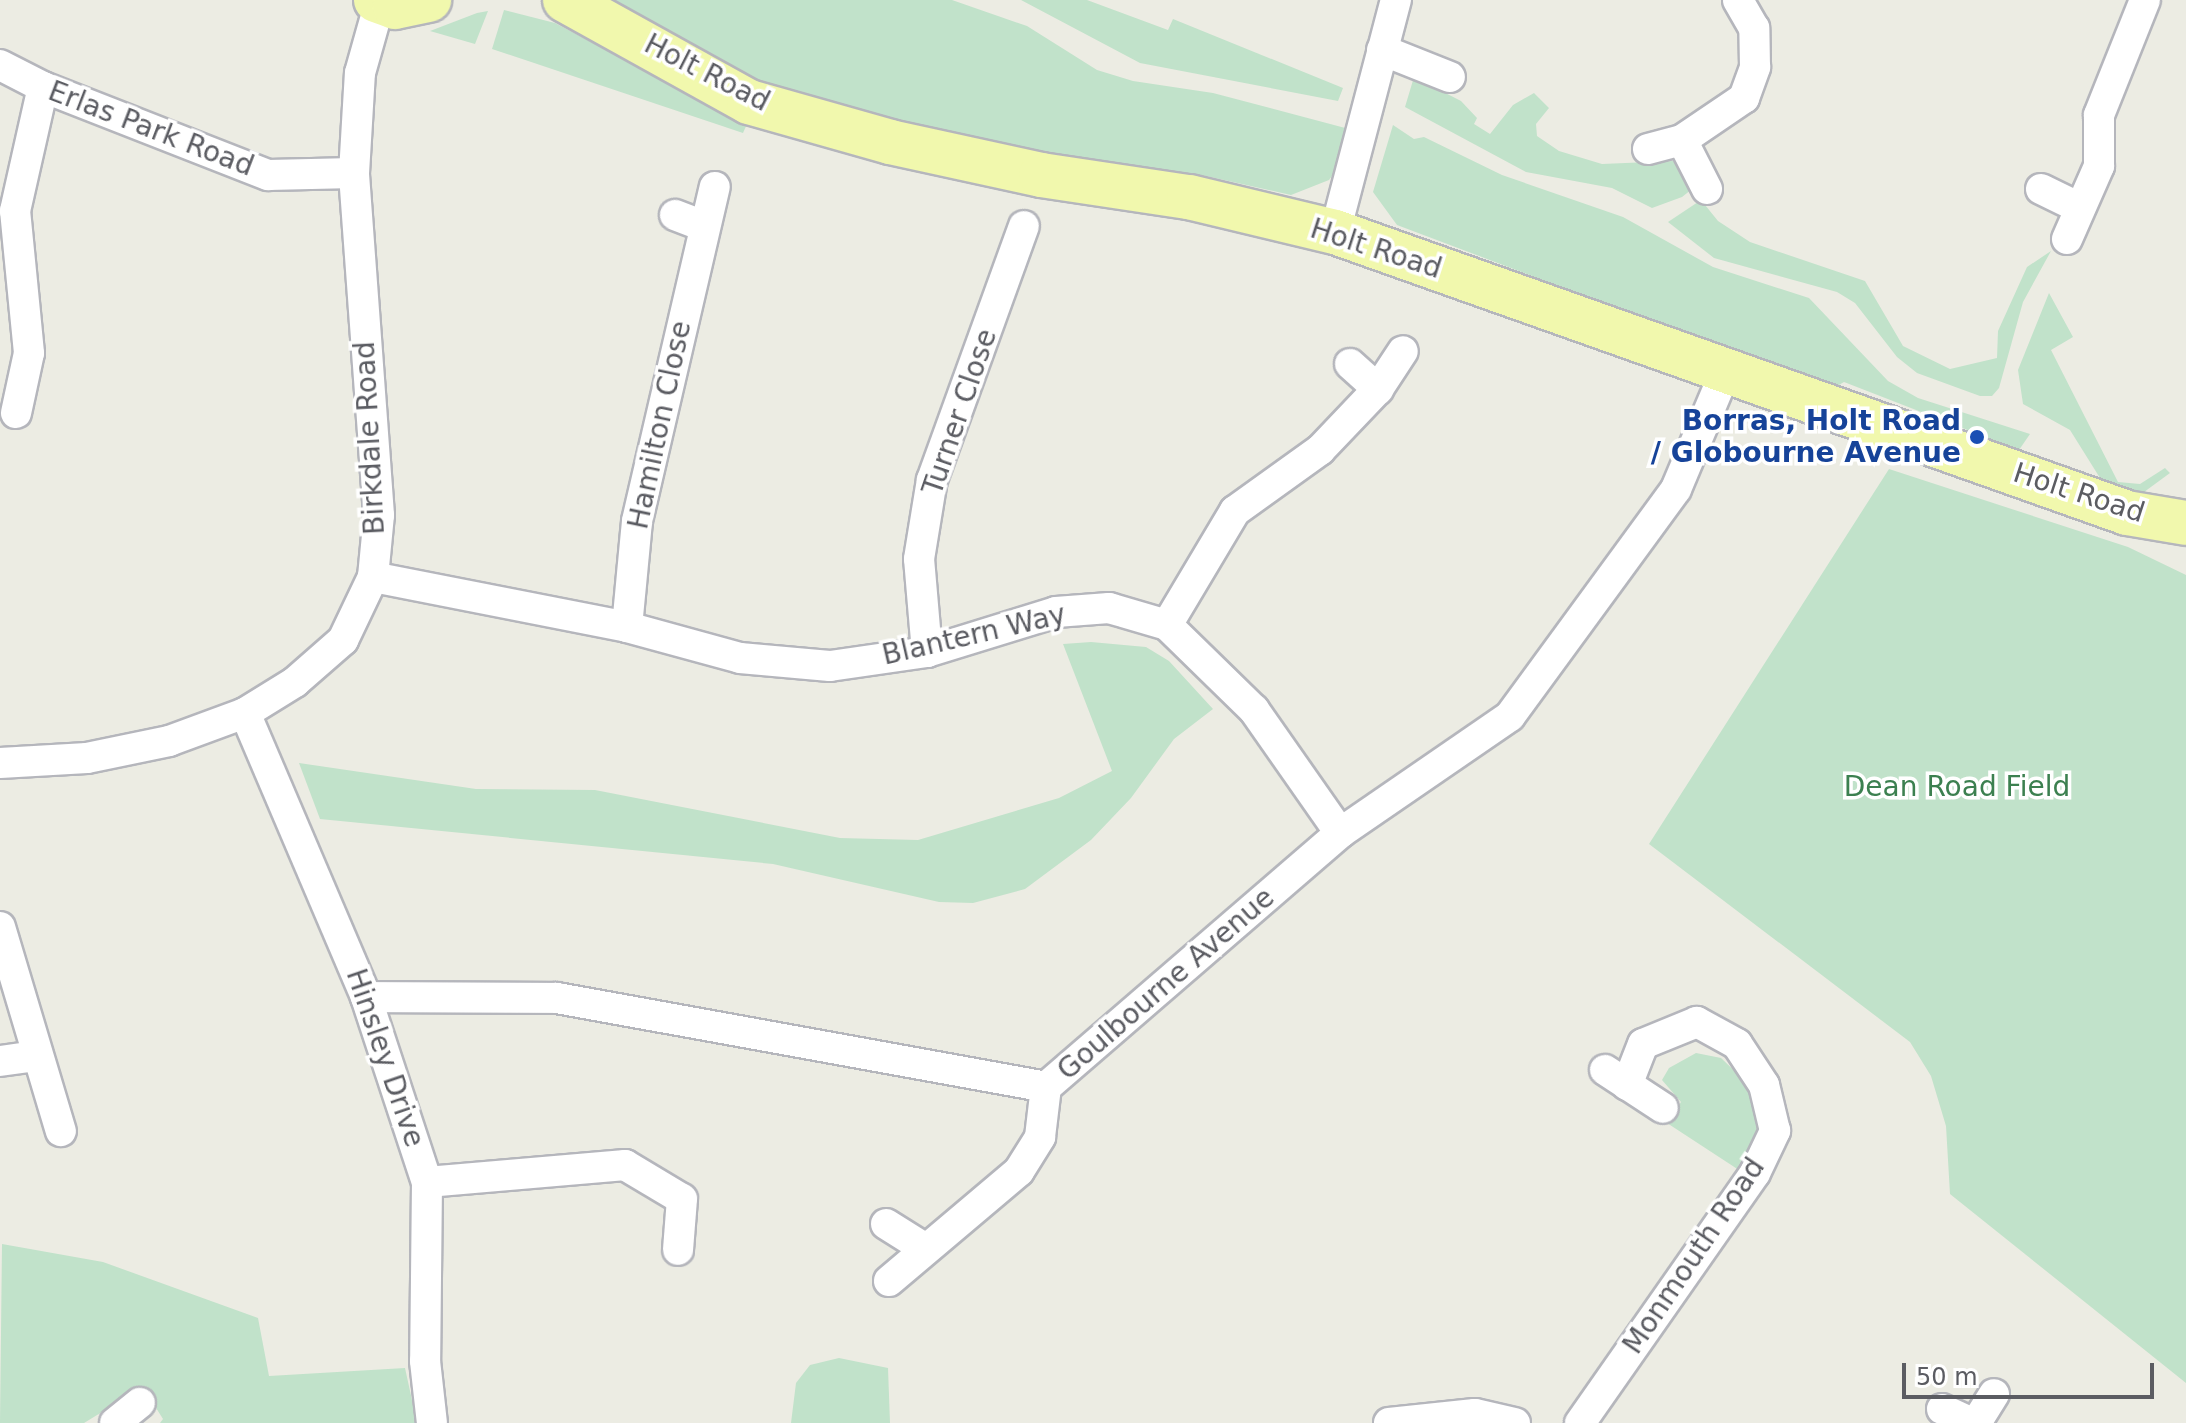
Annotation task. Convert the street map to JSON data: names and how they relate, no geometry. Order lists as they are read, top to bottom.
{
  "streets": {
    "main road": ["Holt Road"],
    "street": [
      "Erlas Park Road",
      "Turner Close",
      "Hamilton Close",
      "Birkdale Road",
      "Blantern Way",
      "Goulbourne Avenue",
      "Hinsley Drive",
      "Monmouth Road"
    ]
  },
  "crossings": [
    ["Holt Road", "Goulbourne Avenue"],
    ["Erlas Park Road", "Birkdale Road"],
    ["Turner Close", "Blantern Way"],
    ["Hamilton Close", "Blantern Way"],
    ["Birkdale Road", "Blantern Way"],
    ["Birkdale Road", "Hinsley Drive"],
    ["Blantern Way", "Goulbourne Avenue"],
    ["Goulbourne Avenue", "Hinsley Drive"]
  ],
  "parks": ["Dean Road Field"],
  "places": ["Borras, Holt Road / Globourne Avenue"],
  "scale_bar": "50 m"
}
